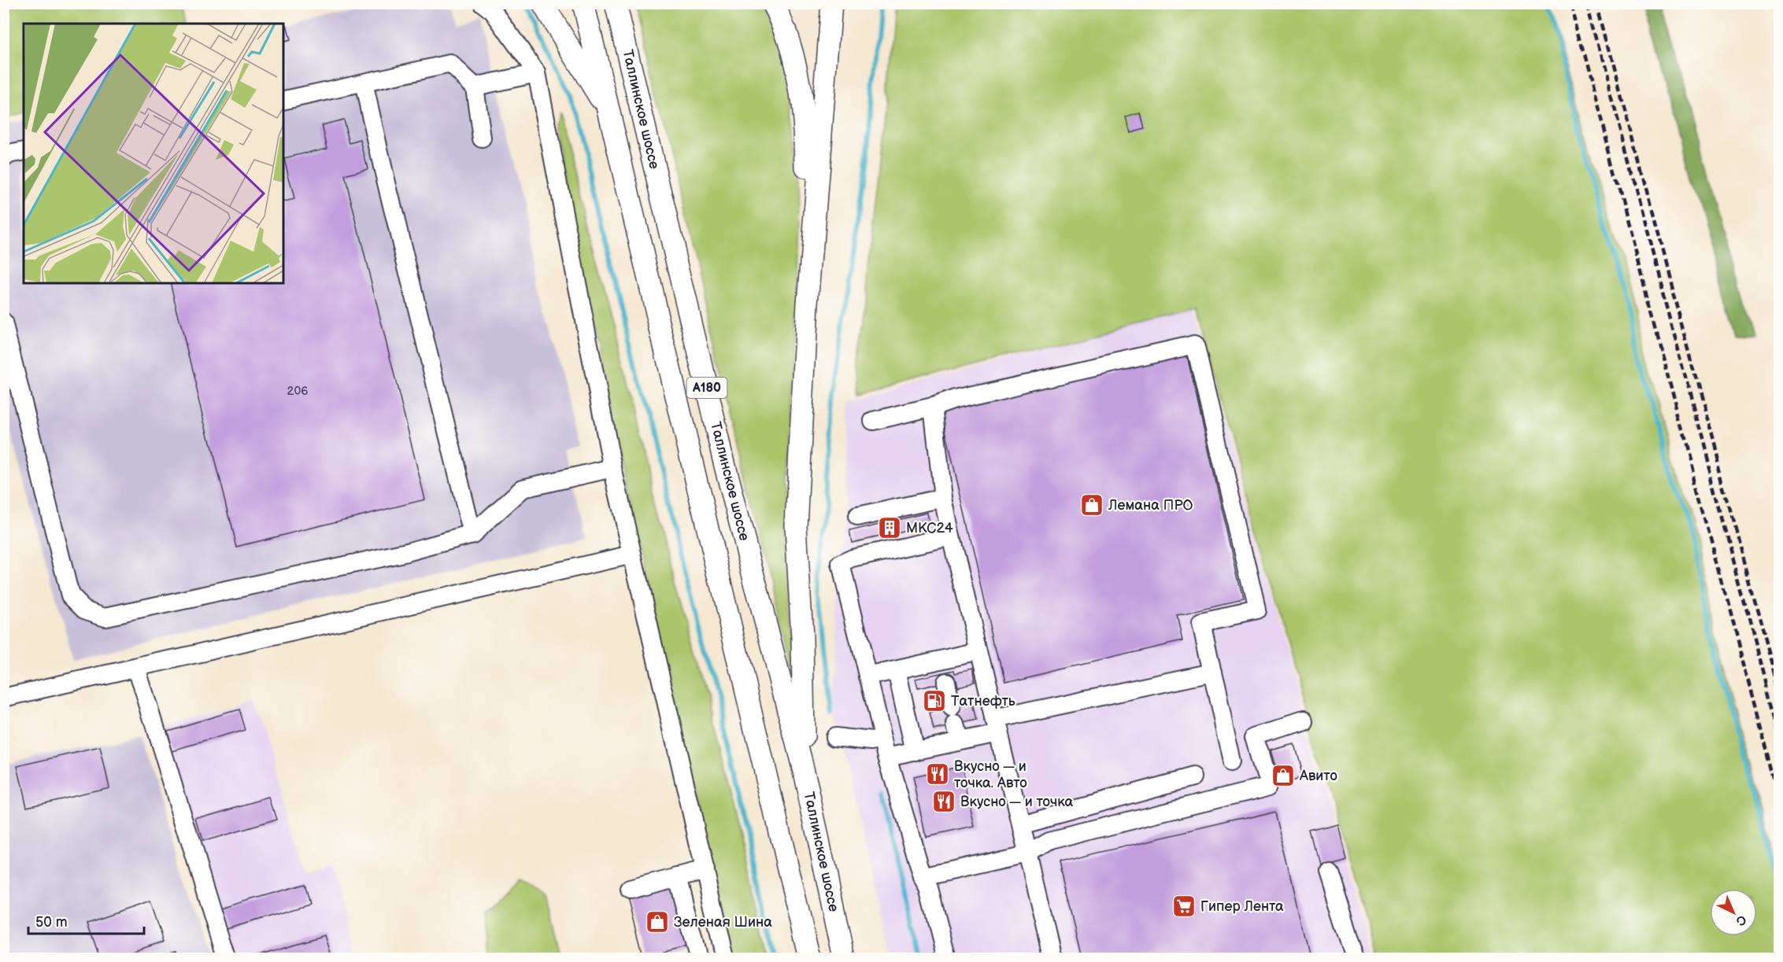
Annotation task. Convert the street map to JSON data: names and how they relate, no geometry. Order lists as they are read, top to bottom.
{
  "streets": {
    "main road": ["Таллинское шоссе", "A180"]
  },
  "places": {
    "shop": ["Лемана ПРО", "Авито", "Зеленая Шина"],
    "building": ["МКС24"],
    "fuel station": ["Татнефть"],
    "restaurant": ["Вкусно — и точка. Авто", "Вкусно — и точка"],
    "supermarket": ["Гипер Лента"]
  },
  "house_numbers": ["206"],
  "scale_bar": "50 m",
  "north": "bottom right"
}
